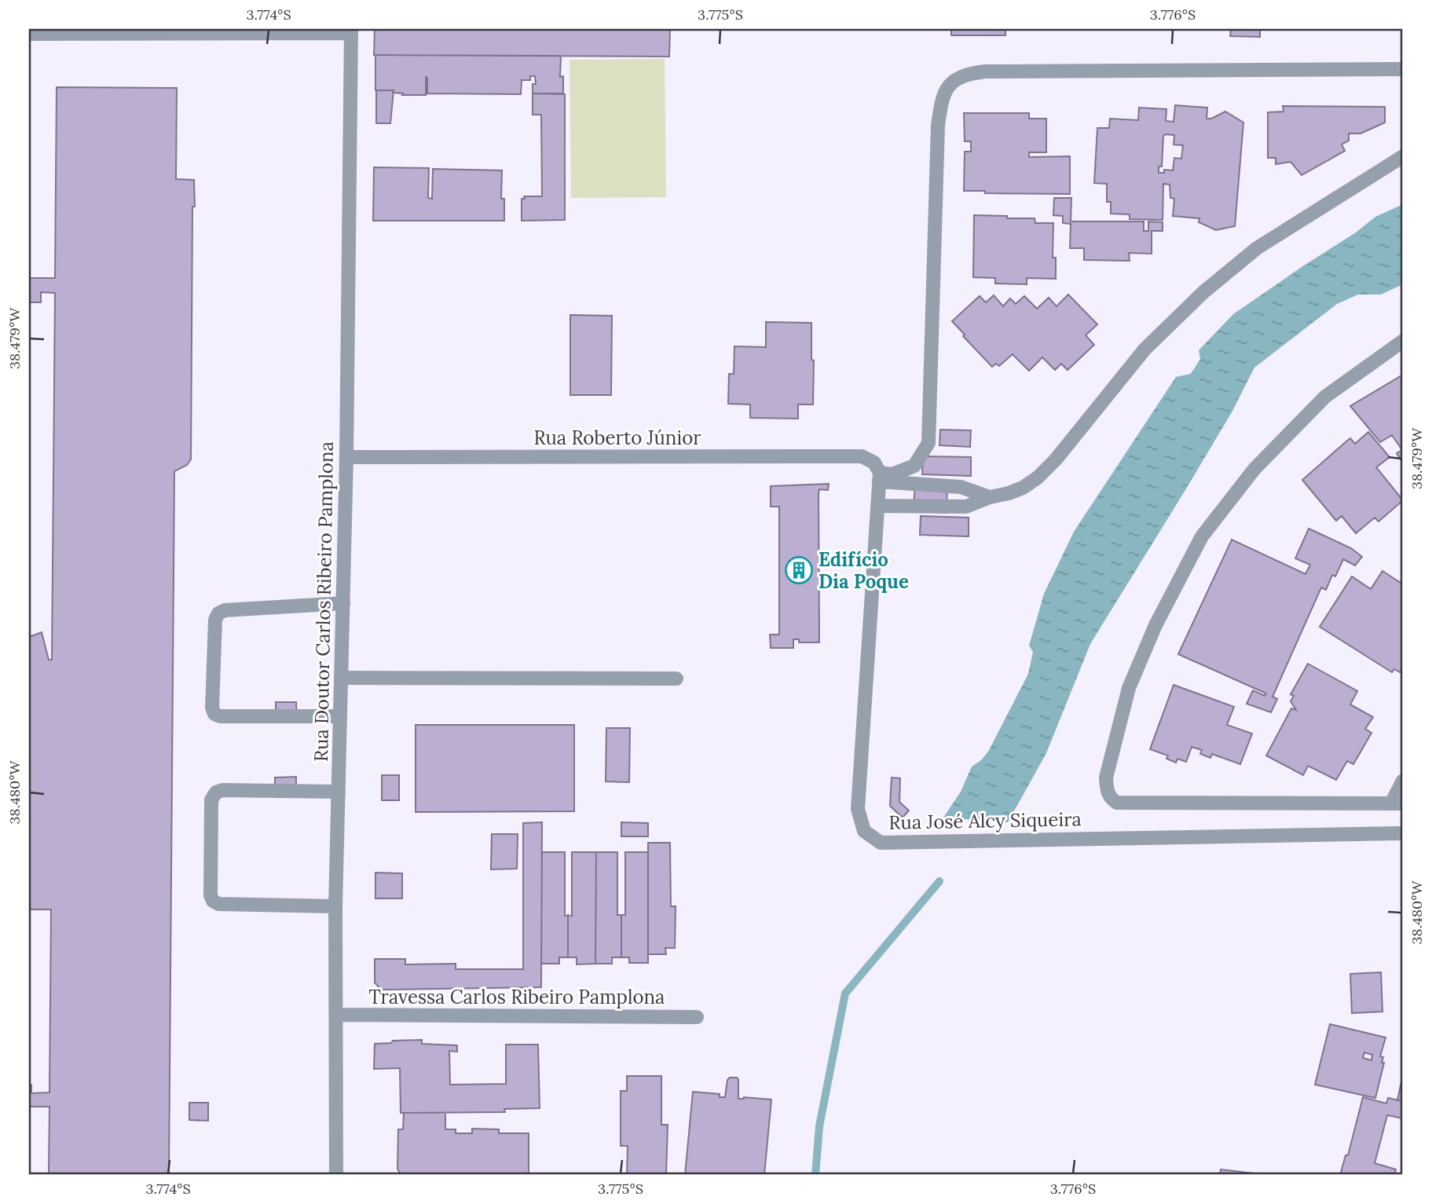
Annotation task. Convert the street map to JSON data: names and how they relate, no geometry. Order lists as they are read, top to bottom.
{
  "streets": {
    "street": [
      "Rua Roberto Júnior",
      "Rua Doutor Carlos Ribeiro Pamplona",
      "Rua José Alcy Siqueira",
      "Travessa Carlos Ribeiro Pamplona"
    ]
  },
  "crossings": [
    ["Rua Roberto Júnior", "Rua Doutor Carlos Ribeiro Pamplona"],
    ["Rua Roberto Júnior", "Rua José Alcy Siqueira"],
    ["Rua Doutor Carlos Ribeiro Pamplona", "Travessa Carlos Ribeiro Pamplona"]
  ],
  "places": {
    "building": ["Edifício Dia Poque"]
  },
  "coordinates": [
    "3.774°S",
    "3.775°S",
    "3.776°S",
    "38.479°W",
    "38.480°W"
  ]
}
